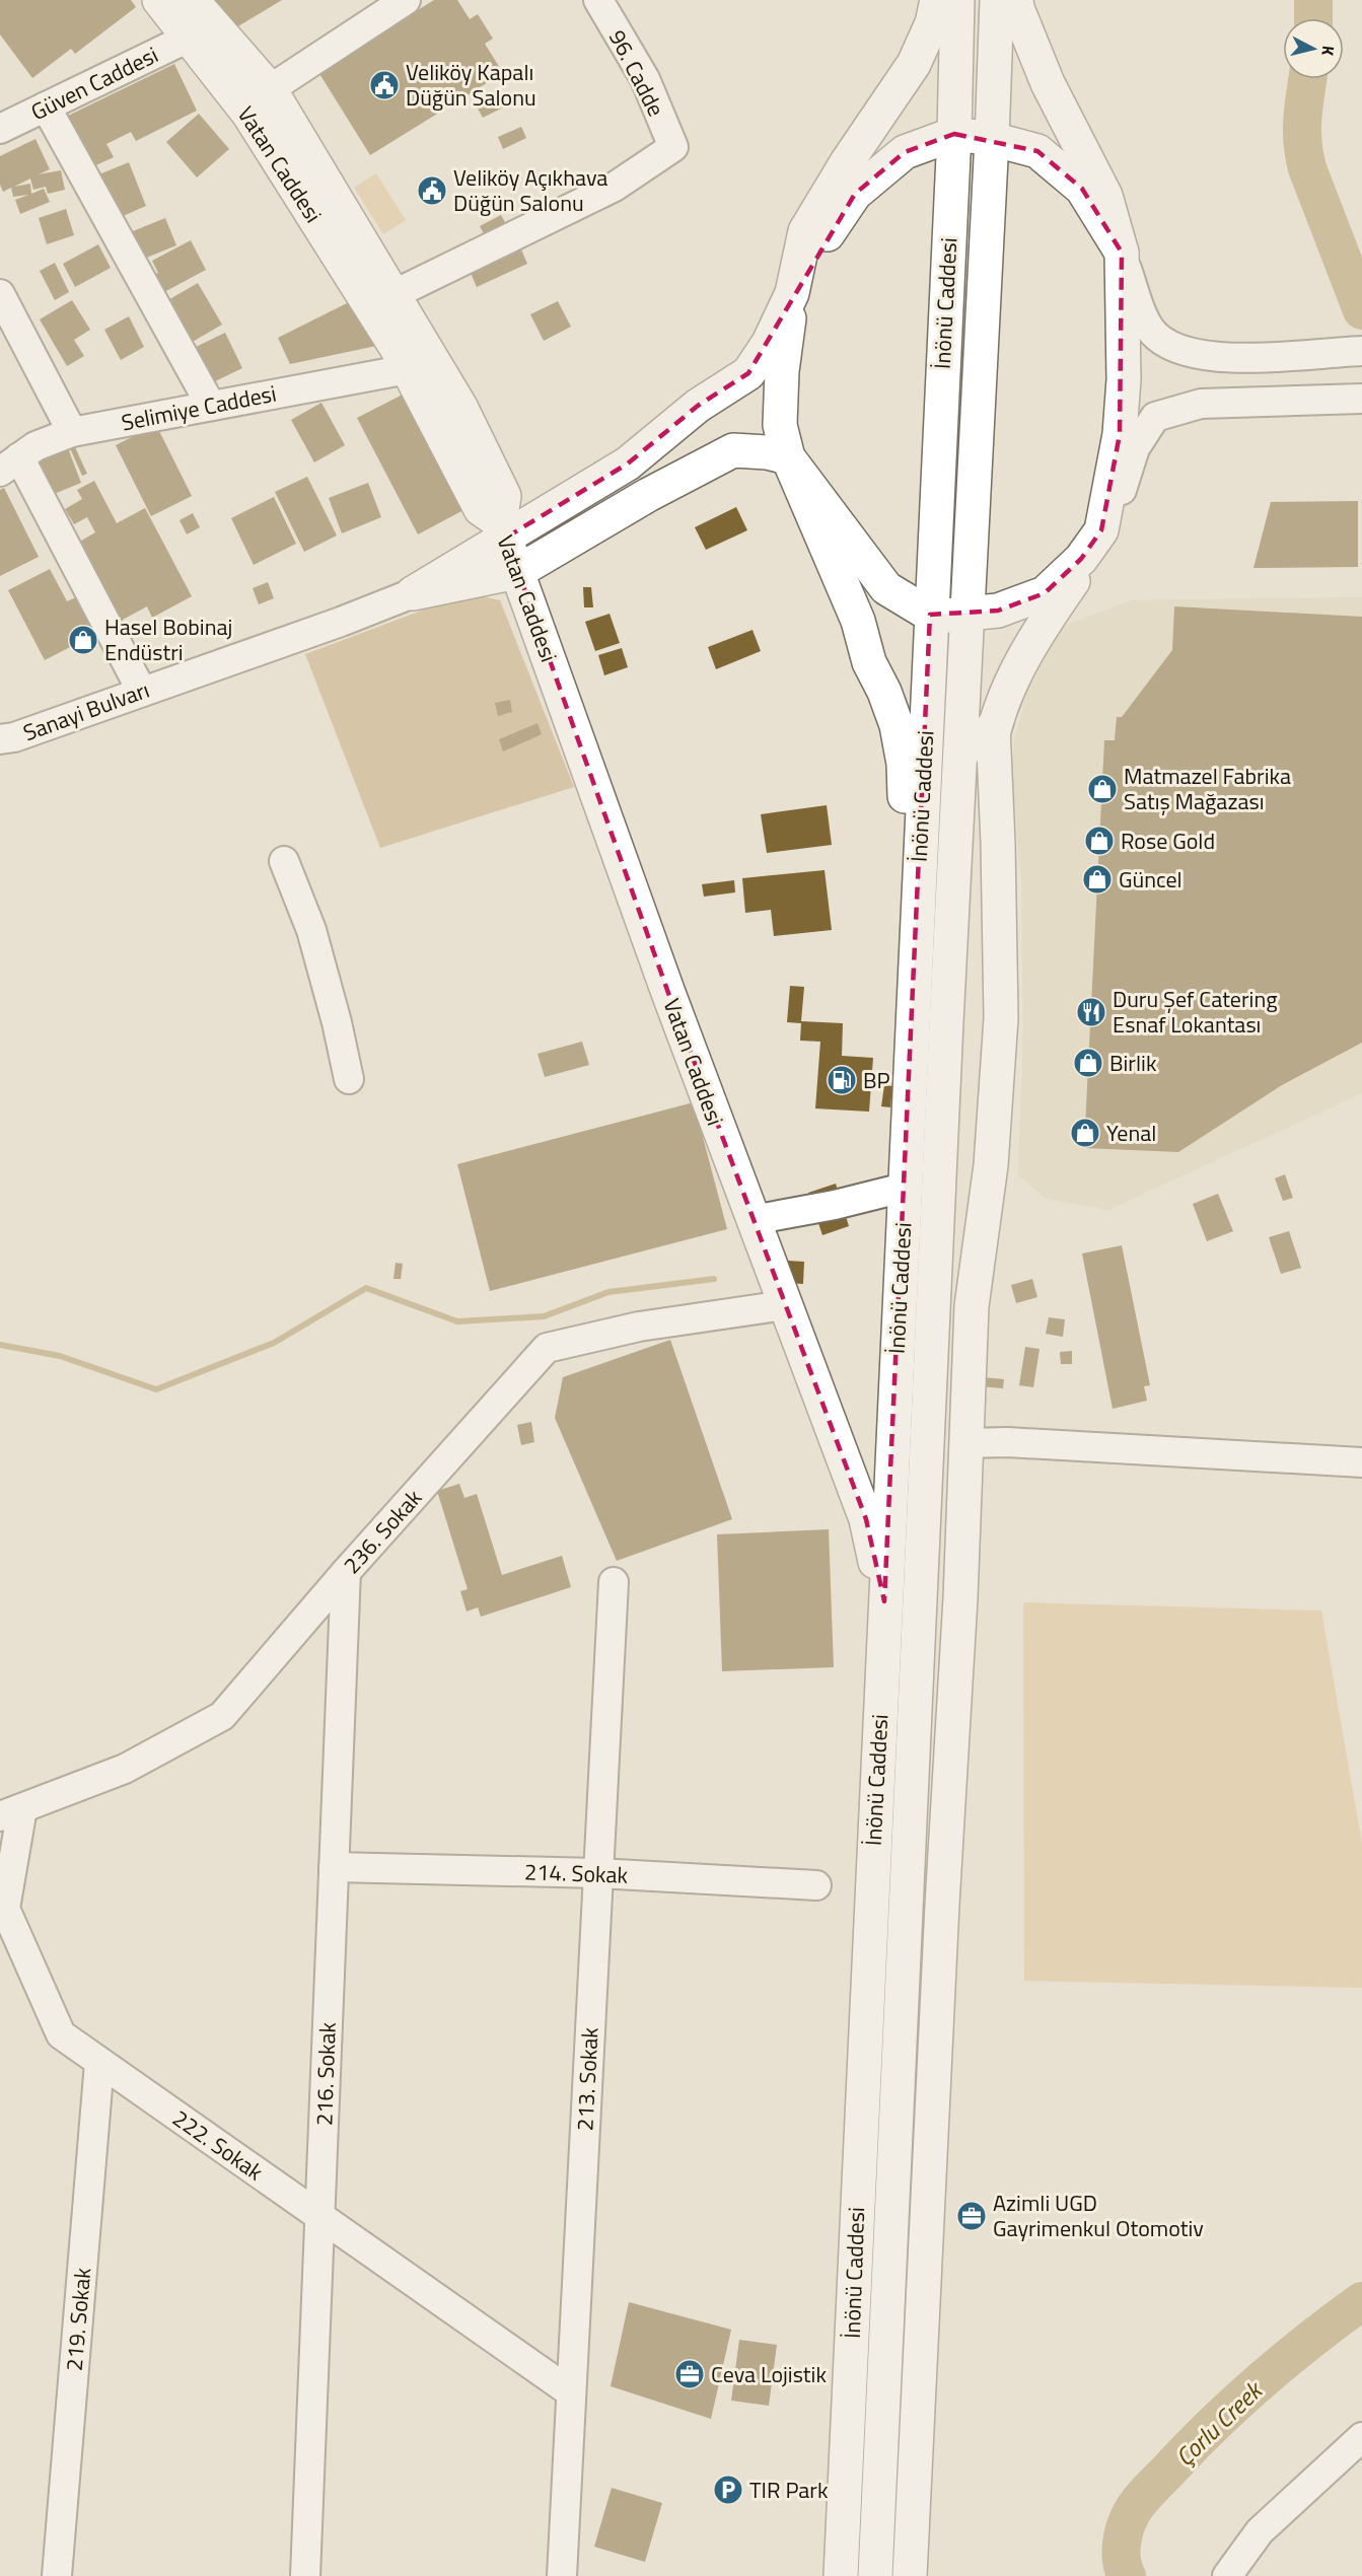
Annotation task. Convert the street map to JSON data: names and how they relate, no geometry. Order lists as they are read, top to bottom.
{
  "streets": {
    "main road": ["Vatan Caddesi", "İnönü Caddesi"],
    "street": [
      "96. Cadde",
      "Güven Caddesi",
      "Selimiye Caddesi",
      "Sanayi Bulvarı",
      "236. Sokak",
      "214. Sokak",
      "216. Sokak",
      "213. Sokak",
      "222. Sokak",
      "219. Sokak"
    ]
  },
  "crossings": [
    ["96. Cadde", "Vatan Caddesi"],
    ["Güven Caddesi", "Vatan Caddesi"],
    ["Vatan Caddesi", "İnönü Caddesi"],
    ["Vatan Caddesi", "Selimiye Caddesi"],
    ["Vatan Caddesi", "236. Sokak"],
    ["236. Sokak", "216. Sokak"],
    ["236. Sokak", "222. Sokak"],
    ["214. Sokak", "216. Sokak"],
    ["214. Sokak", "213. Sokak"],
    ["216. Sokak", "222. Sokak"],
    ["213. Sokak", "222. Sokak"],
    ["222. Sokak", "219. Sokak"]
  ],
  "water": ["Çorlu Creek"],
  "places": {
    "public building": ["Veliköy Kapalı Düğün Salonu", "Veliköy Açıkhava Düğün Salonu"],
    "shop": [
      "Hasel Bobinaj Endüstri",
      "Matmazel Fabrika Satış Mağazası",
      "Rose Gold",
      "Güncel",
      "Birlik",
      "Yenal"
    ],
    "restaurant": ["Duru Şef Catering Esnaf Lokantası"],
    "fuel station": ["BP"],
    "office": ["Azimli UGD Gayrimenkul Otomotiv", "Ceva Lojistik"],
    "parking": ["TIR Park"]
  },
  "north": "right"
}
